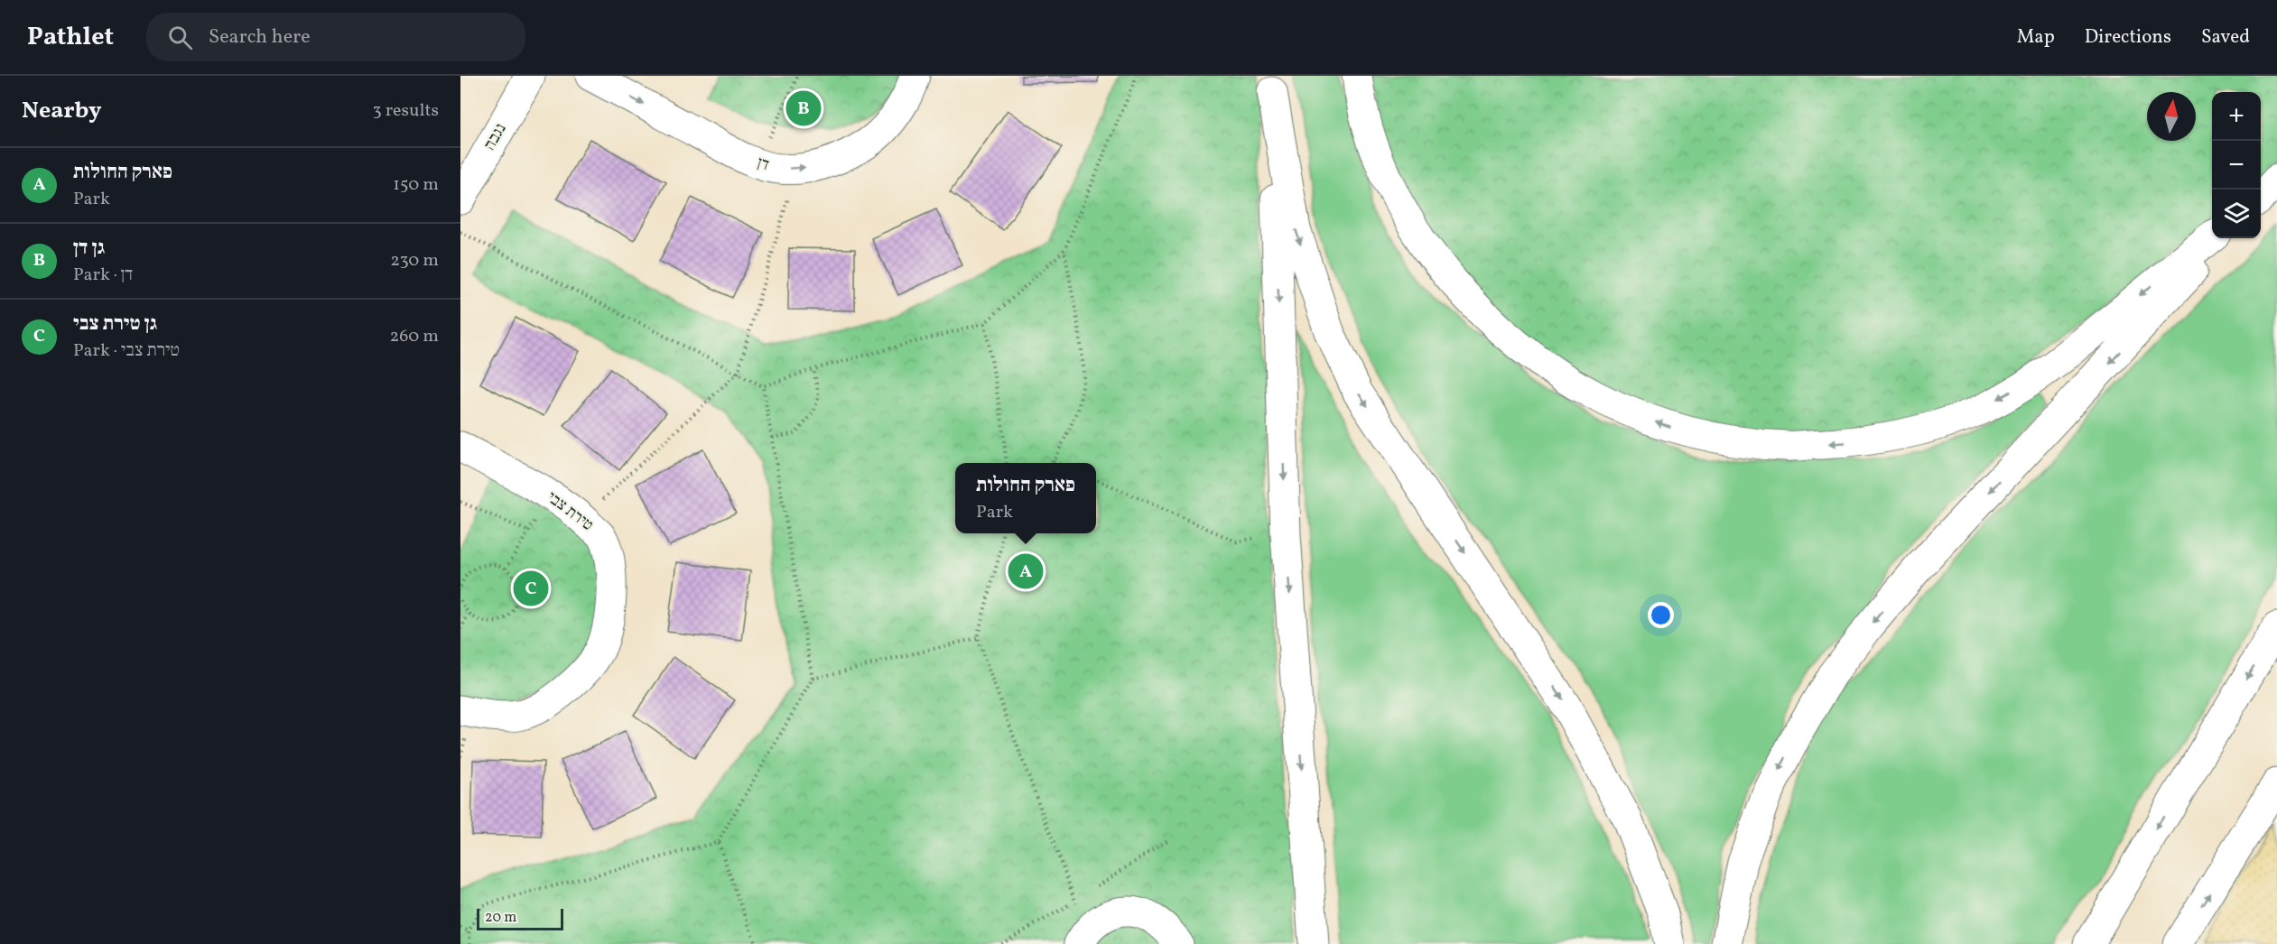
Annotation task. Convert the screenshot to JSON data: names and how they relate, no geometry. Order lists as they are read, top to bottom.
{
  "streets": {
    "main road": ["נגבה", "דן", "טירת צבי"]
  },
  "one_way": ["דן"],
  "scale_bar": "20 m",
  "north": "top",
  "page": {
    "header": "Pathlet",
    "search": "Search here",
    "nav": ["Map", "Directions", "Saved"],
    "heading": ["Nearby", "3 results"],
    "pins": ["B", "A", "C"],
    "map_buttons": ["+", "−"],
    "list": [
      {
        "mark": "A",
        "name": "פארק החולות",
        "note": "Park",
        "value": "150 m"
      },
      {
        "mark": "B",
        "name": "גן דן",
        "note": "Park · דן",
        "value": "230 m"
      },
      {
        "mark": "C",
        "name": "גן טירת צבי",
        "note": "Park · טירת צבי",
        "value": "260 m"
      }
    ],
    "popup": ["פארק החולות", "Park"],
    "scale": "20 m"
  }
}
